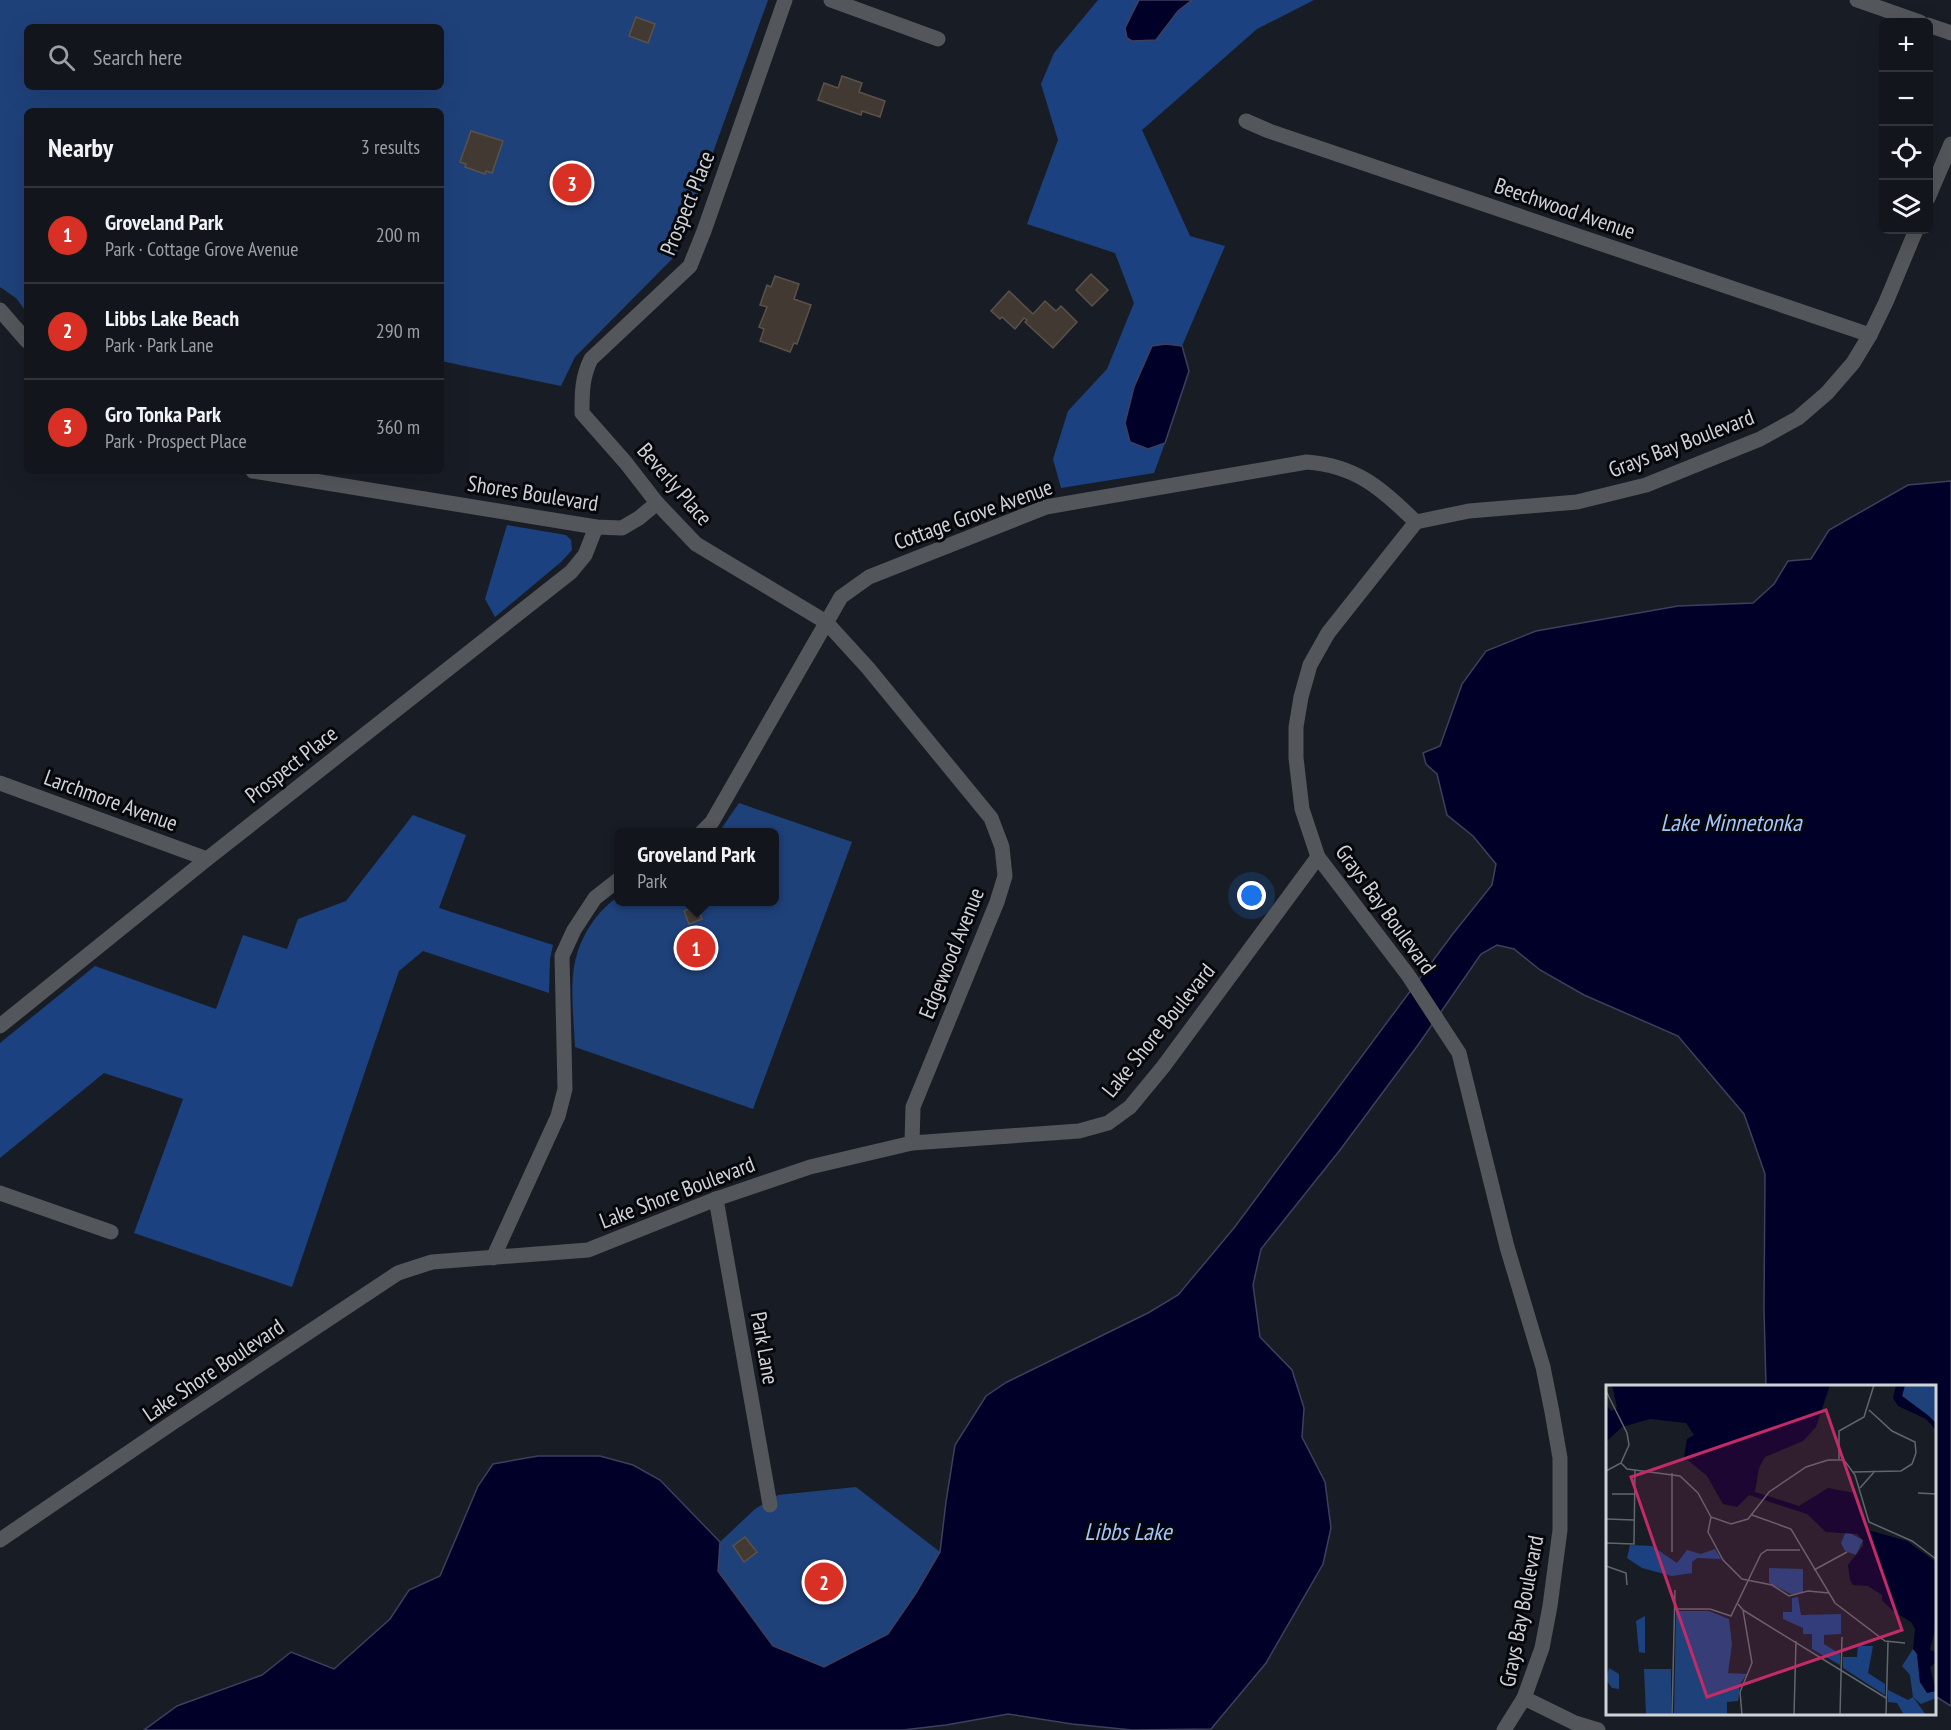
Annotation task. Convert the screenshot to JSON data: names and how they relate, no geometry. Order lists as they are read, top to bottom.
{
  "streets": {
    "street": [
      "Prospect Place",
      "Beechwood Avenue",
      "Grays Bay Boulevard",
      "Beverly Place",
      "Shores Boulevard",
      "Cottage Grove Avenue",
      "Larchmore Avenue",
      "Edgewood Avenue",
      "Lake Shore Boulevard",
      "Park Lane"
    ]
  },
  "crossings": [
    ["Prospect Place", "Beverly Place"],
    ["Prospect Place", "Shores Boulevard"],
    ["Prospect Place", "Larchmore Avenue"],
    ["Beechwood Avenue", "Grays Bay Boulevard"],
    ["Grays Bay Boulevard", "Cottage Grove Avenue"],
    ["Grays Bay Boulevard", "Lake Shore Boulevard"],
    ["Beverly Place", "Shores Boulevard"],
    ["Beverly Place", "Cottage Grove Avenue"],
    ["Beverly Place", "Edgewood Avenue"],
    ["Cottage Grove Avenue", "Edgewood Avenue"],
    ["Edgewood Avenue", "Lake Shore Boulevard"],
    ["Lake Shore Boulevard", "Park Lane"]
  ],
  "water": ["Lake Minnetonka", "Libbs Lake"],
  "page": {
    "map_buttons": ["+", "−"],
    "search": "Search here",
    "heading": ["Nearby", "3 results"],
    "pins": ["3", "1", "2"],
    "list": [
      {
        "mark": "1",
        "name": "Groveland Park",
        "note": "Park · Cottage Grove Avenue",
        "value": "200 m"
      },
      {
        "mark": "2",
        "name": "Libbs Lake Beach",
        "note": "Park · Park Lane",
        "value": "290 m"
      },
      {
        "mark": "3",
        "name": "Gro Tonka Park",
        "note": "Park · Prospect Place",
        "value": "360 m"
      }
    ],
    "popup": ["Groveland Park", "Park"]
  }
}
